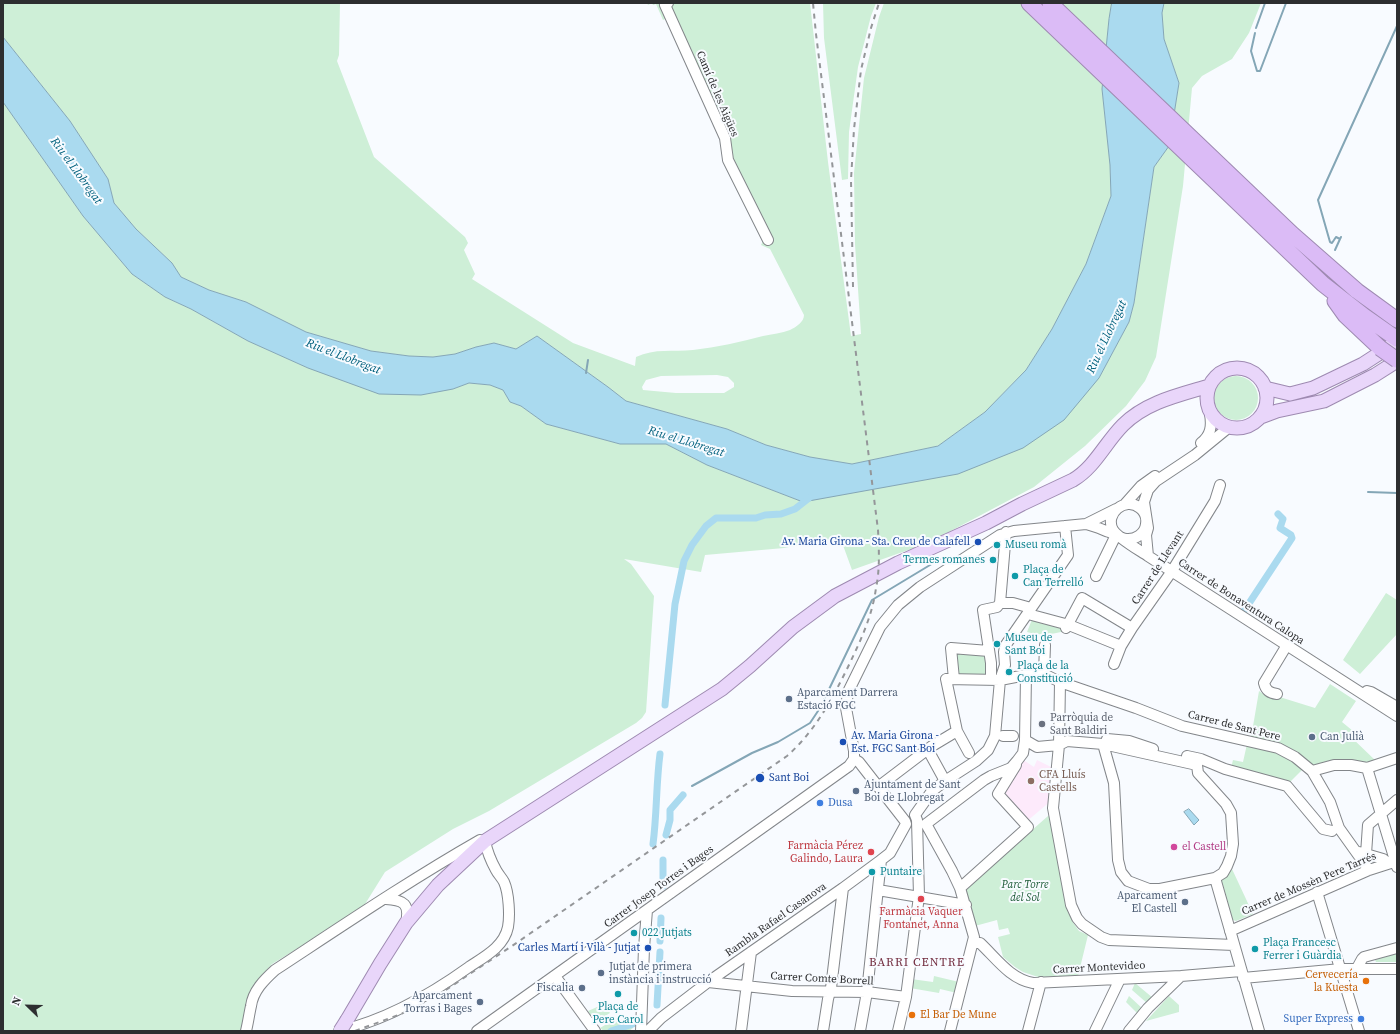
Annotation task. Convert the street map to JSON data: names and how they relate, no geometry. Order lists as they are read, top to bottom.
{
  "streets": {
    "street": [
      "Camí de les Aigües",
      "Carrer de Llevant",
      "Carrer de Bonaventura Calopa",
      "Carrer de Sant Pere",
      "Carrer de Mossèn Pere Tarrés",
      "Carrer Josep Torres i Bages",
      "Rambla Rafael Casanova",
      "Carrer Montevideo",
      "Carrer Comte Borrell"
    ]
  },
  "crossings": [
    ["Carrer de Llevant", "Carrer de Bonaventura Calopa"],
    ["Carrer de Sant Pere", "Carrer de Mossèn Pere Tarrés"],
    ["Rambla Rafael Casanova", "Carrer Comte Borrell"]
  ],
  "districts": ["BARRI CENTRE"],
  "water": ["Riu el Llobregat"],
  "parks": ["Parc Torre del Sol"],
  "places": [
    "Av. Maria Girona - Sta. Creu de Calafell",
    "Museu romà",
    "Termes romanes",
    "Plaça de Can Terrelló",
    "Museu de Sant Boi",
    "Plaça de la Constitució",
    "Aparcament Darrera Estació FGC",
    "Parròquia de Sant Baldiri",
    "Can Julià",
    "Av. Maria Girona - Est. FGC Sant Boi",
    "Sant Boi",
    "CFA Lluís Castells",
    "Ajuntament de Sant Boi de Llobregat",
    "Dusa",
    "el Castell",
    "Farmàcia Pérez Galindo, Laura",
    "Puntaire",
    "Farmàcia Vaquer Fontanet, Anna",
    "Aparcament El Castell",
    "022 Jutjats",
    "Carles Martí i Vilà - Jutjat",
    "Plaça Francesc Ferrer i Guàrdia",
    "Jutjat de primera instància i instrucció",
    "Cervecería la Kuesta",
    "Fiscalia",
    "Plaça de Pere Carol",
    "Aparcament Torras i Bages",
    "El Bar De Mune",
    "Super Express"
  ],
  "north": "top left"
}
